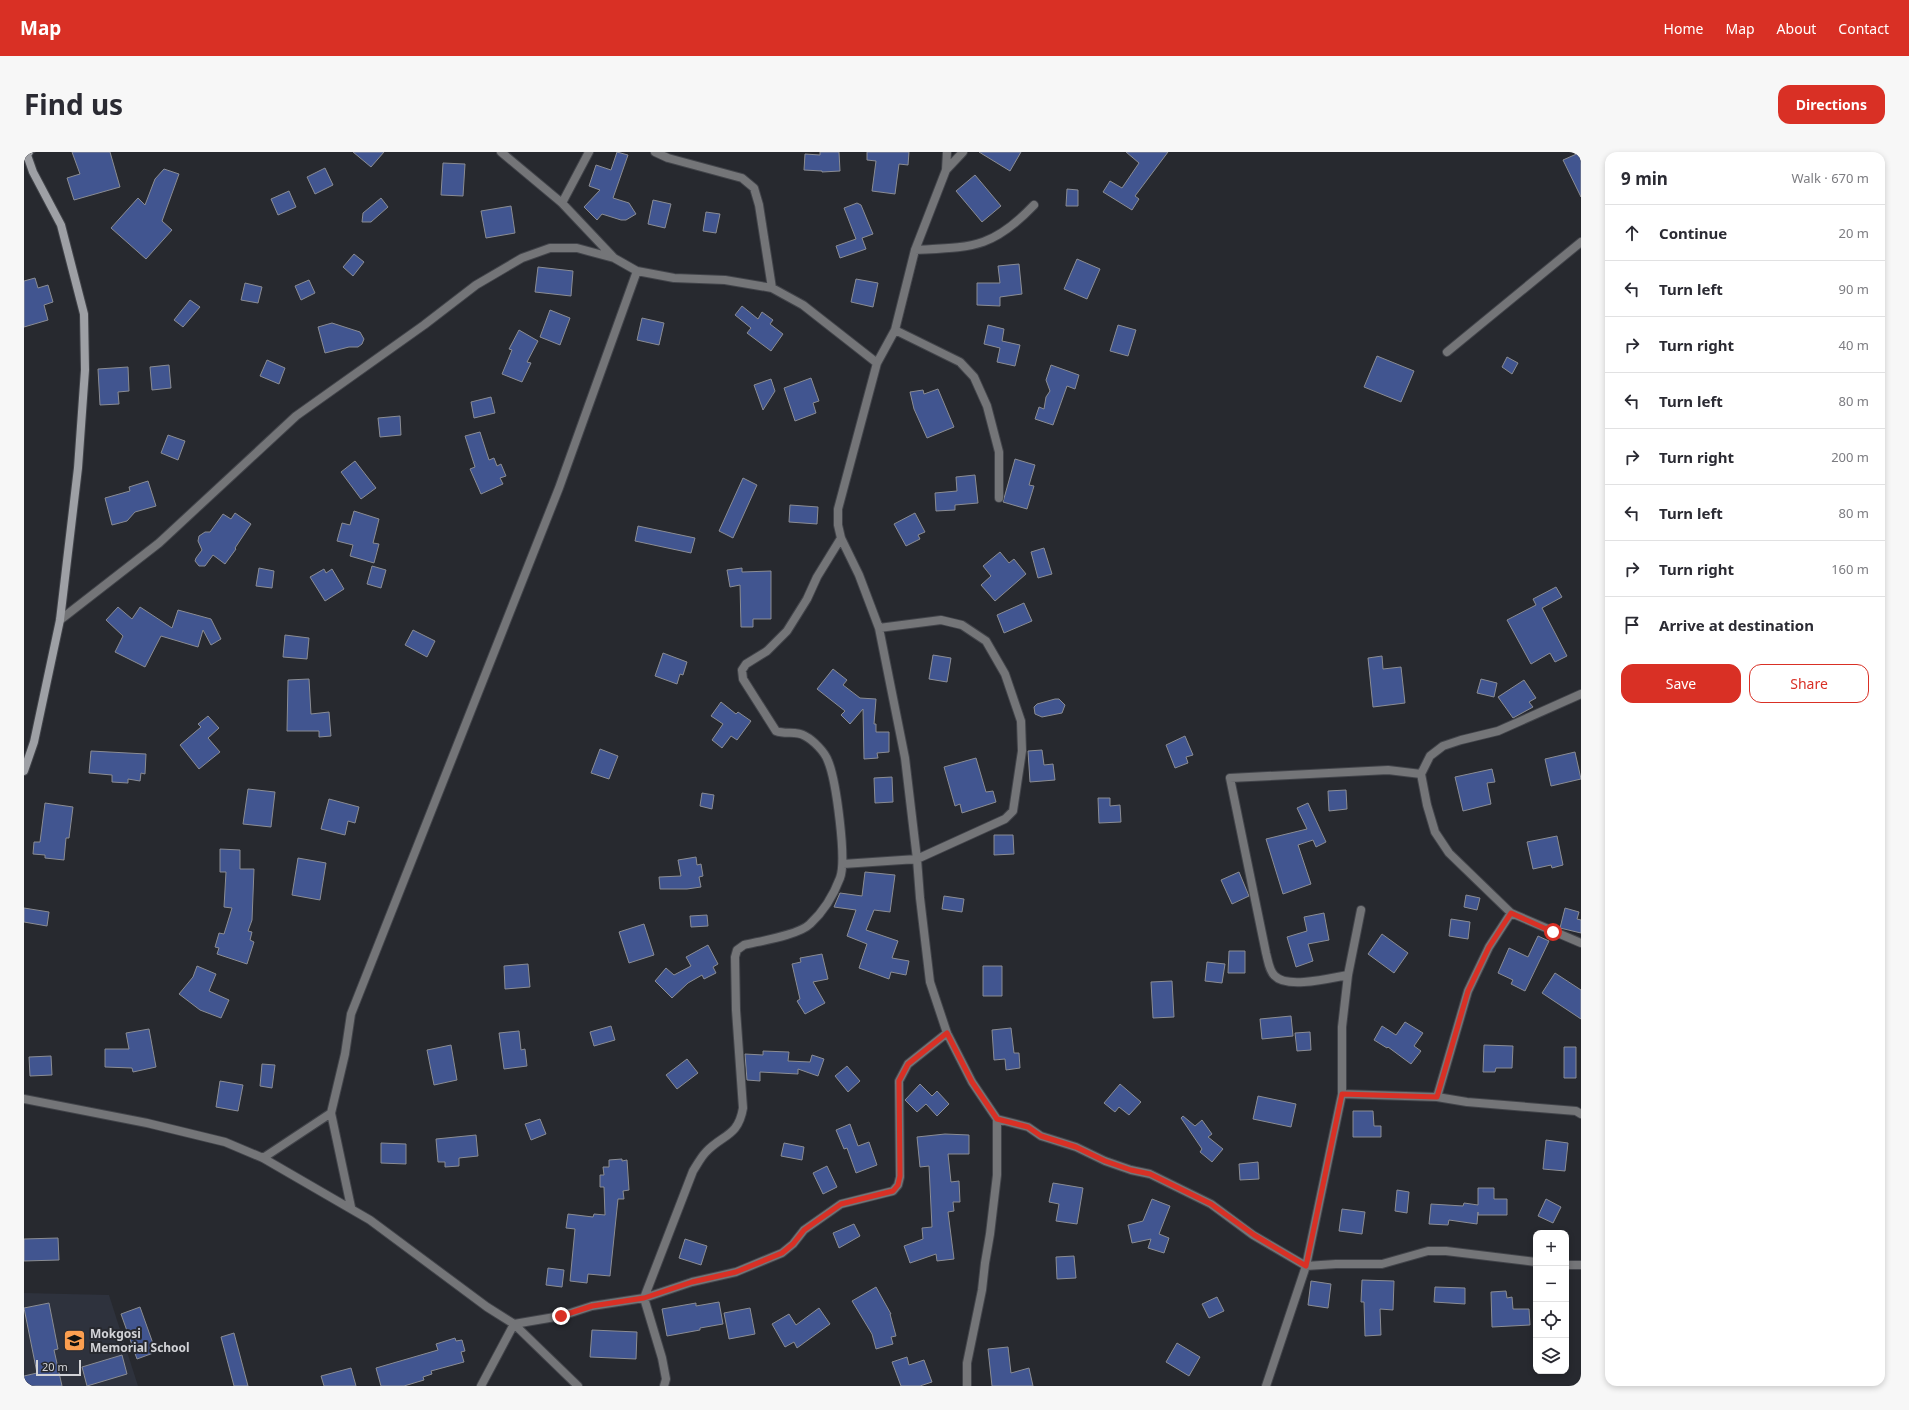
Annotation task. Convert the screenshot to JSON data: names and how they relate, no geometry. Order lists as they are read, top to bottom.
{
  "places": {
    "school or university": ["Mokgosi Memorial School"]
  },
  "scale_bar": "20 m",
  "page": {
    "header": "Map",
    "nav": [
      "Home",
      "Map",
      "About",
      "Contact"
    ],
    "title": "Find us",
    "buttons": [
      "Directions",
      ["Save", "Share"]
    ],
    "heading": ["9 min", "Walk · 670 m"],
    "list": [
      ["Continue", "20 m"],
      ["Turn left", "90 m"],
      ["Turn right", "40 m"],
      ["Turn left", "80 m"],
      ["Turn right", "200 m"],
      ["Turn left", "80 m"],
      ["Turn right", "160 m"],
      "Arrive at destination"
    ],
    "map_buttons": ["+", "−"],
    "scale": "20 m"
  }
}
